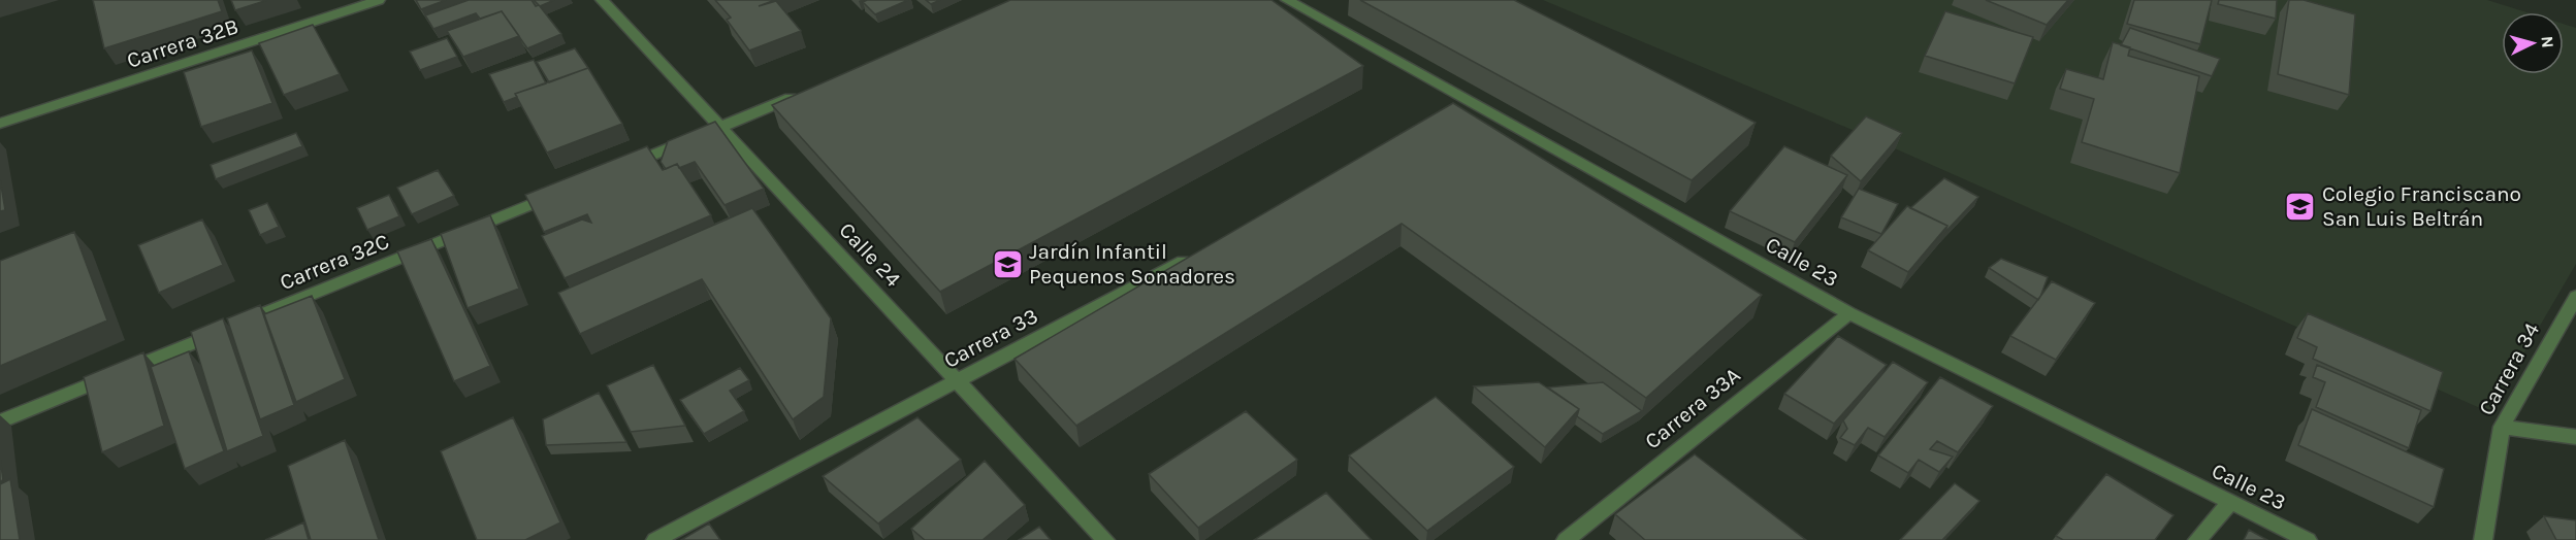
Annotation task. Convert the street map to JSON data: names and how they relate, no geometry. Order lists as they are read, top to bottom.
{
  "streets": {
    "street": [
      "Carrera 32B",
      "Calle 24",
      "Carrera 32C",
      "Calle 23",
      "Carrera 33",
      "Carrera 34",
      "Carrera 33A"
    ]
  },
  "crossings": [
    ["Calle 24", "Carrera 33"],
    ["Calle 23", "Carrera 33A"]
  ],
  "places": {
    "school or university": ["Colegio Franciscano San Luis Beltrán", "Jardín Infantil Pequenos Sonadores"]
  },
  "north": "right"
}
